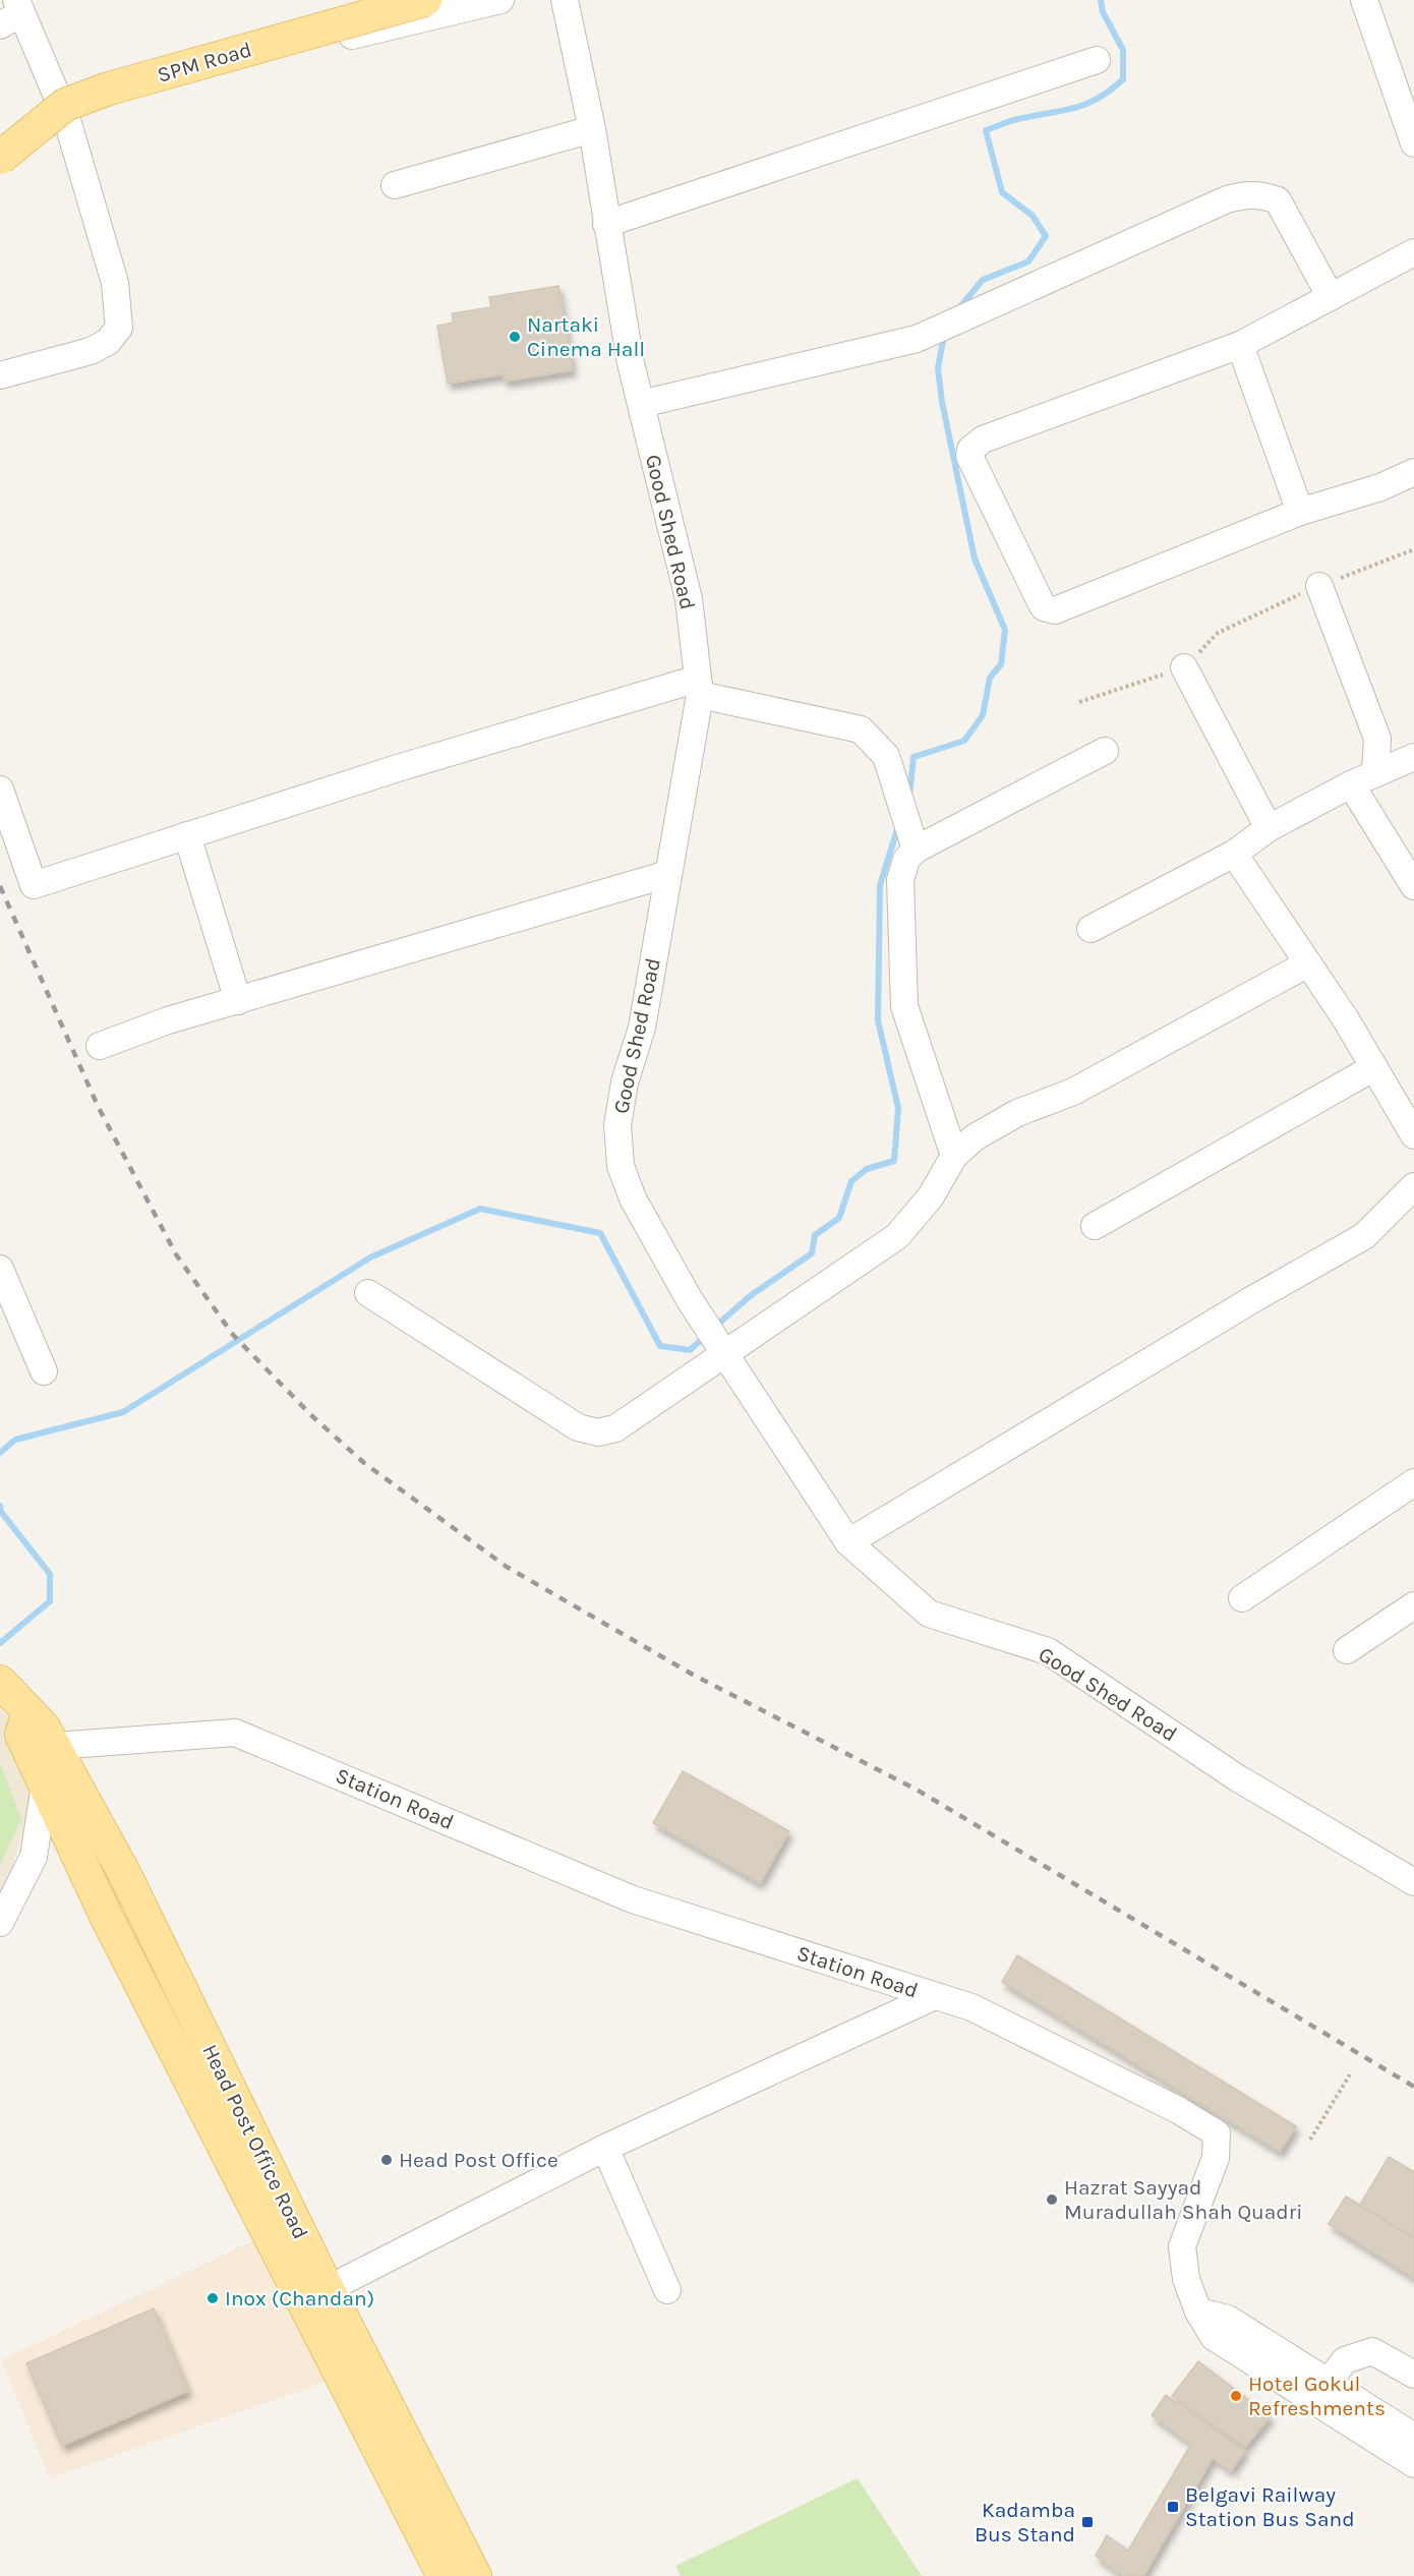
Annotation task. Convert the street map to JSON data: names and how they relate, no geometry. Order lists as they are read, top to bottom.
{
  "streets": {
    "main road": ["SPM Road", "Head Post Office Road"],
    "street": ["Good Shed Road", "Station Road"]
  },
  "crossings": [
    ["Station Road", "Head Post Office Road"]
  ],
  "places": {
    "other": [
      "Nartaki Cinema Hall",
      "Head Post Office",
      "Hazrat Sayyad Muradullah Shah Quadri",
      "Inox (Chandan)",
      "Hotel Gokul Refreshments"
    ],
    "transit": ["Belgavi Railway Station Bus Sand", "Kadamba Bus Stand"]
  }
}
